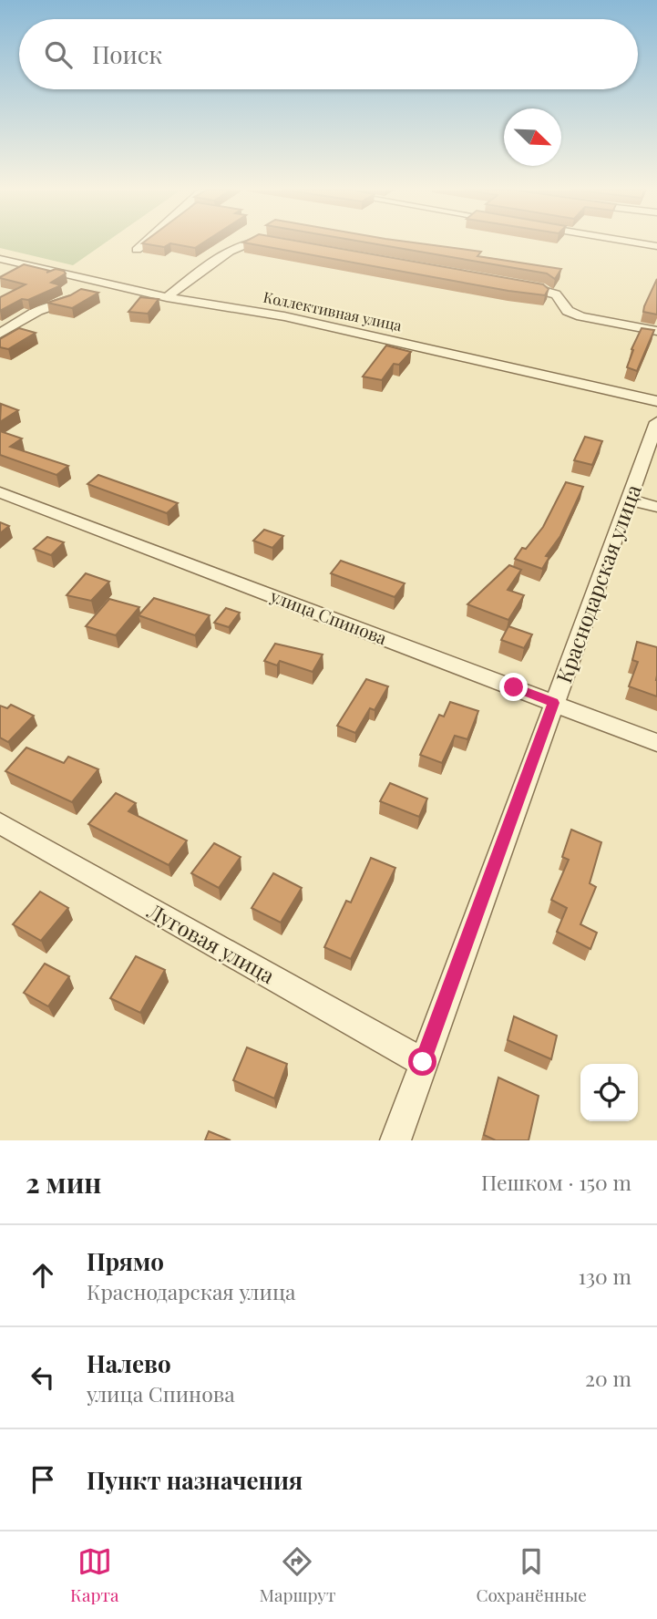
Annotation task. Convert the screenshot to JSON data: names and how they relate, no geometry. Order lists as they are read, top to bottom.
{
  "streets": {
    "street": [
      "Коллективная улица",
      "Краснодарская улица",
      "улица Спинова",
      "Луговая улица"
    ]
  },
  "crossings": [
    ["Краснодарская улица", "улица Спинова"],
    ["Краснодарская улица", "Луговая улица"]
  ],
  "north": "bottom right",
  "page": {
    "search": "Поиск",
    "heading": ["2 мин", "Пешком · 150 m"],
    "list": [
      ["Прямо", "Краснодарская улица", "130 m"],
      ["Налево", "улица Спинова", "20 m"],
      "Пункт назначения"
    ],
    "nav": ["Карта", "Маршрут", "Сохранённые"]
  }
}
